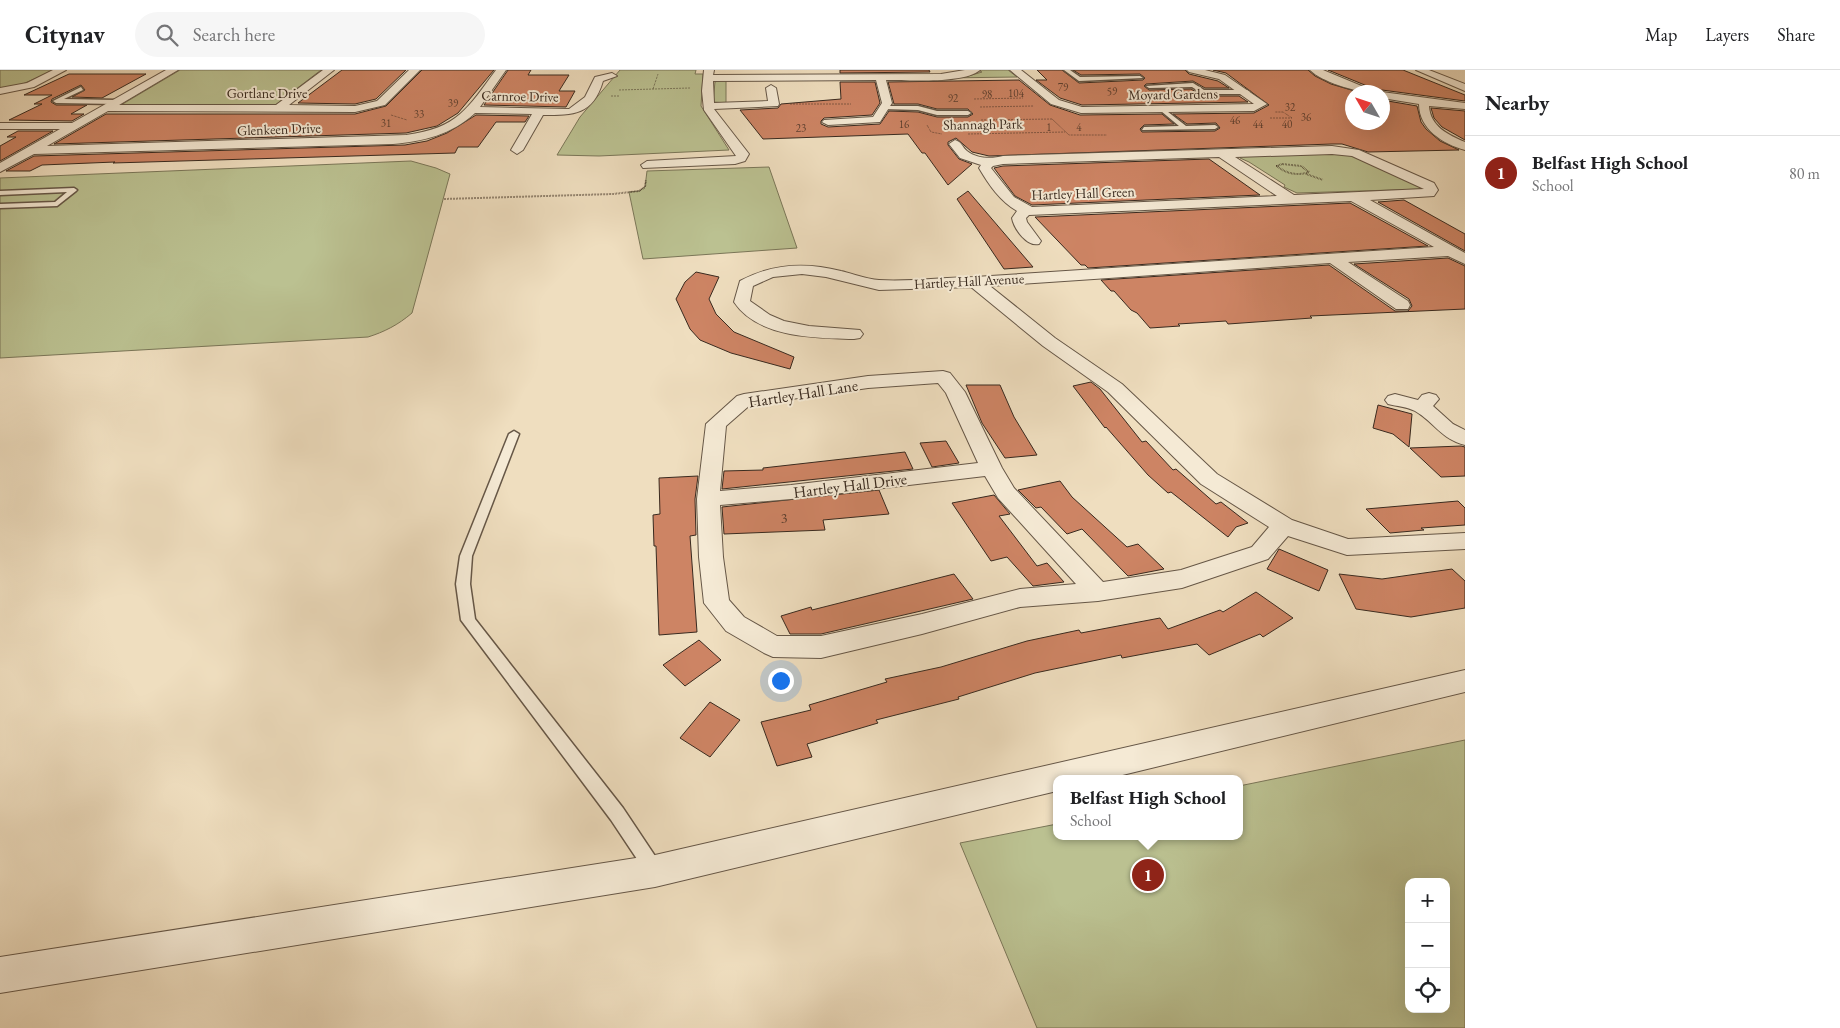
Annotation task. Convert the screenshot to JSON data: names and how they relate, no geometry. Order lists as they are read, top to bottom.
{
  "streets": {
    "street": [
      "Gortlane Drive",
      "Moyard Gardens",
      "Carnroe Drive",
      "Glenkeen Drive",
      "Hartley Hall Green",
      "Hartley Hall Avenue",
      "Hartley Hall Lane",
      "Hartley Hall Drive"
    ],
    "path": ["Shannagh Park"]
  },
  "crossings": [
    ["Carnroe Drive", "Glenkeen Drive"],
    ["Hartley Hall Lane", "Hartley Hall Drive"]
  ],
  "house_numbers": [
    "79",
    "59",
    "104",
    "98",
    "92",
    "39",
    "32",
    "33",
    "36",
    "46",
    "31",
    "16",
    "44",
    "40",
    "1",
    "4",
    "23",
    "3"
  ],
  "north": "top left",
  "page": {
    "header": "Citynav",
    "search": "Search here",
    "nav": ["Map", "Layers", "Share"],
    "heading": "Nearby",
    "list": [
      {
        "mark": "1",
        "name": "Belfast High School",
        "note": "School",
        "value": "80 m"
      }
    ],
    "popup": ["Belfast High School", "School"],
    "pins": "1",
    "map_buttons": ["+", "−"]
  }
}
